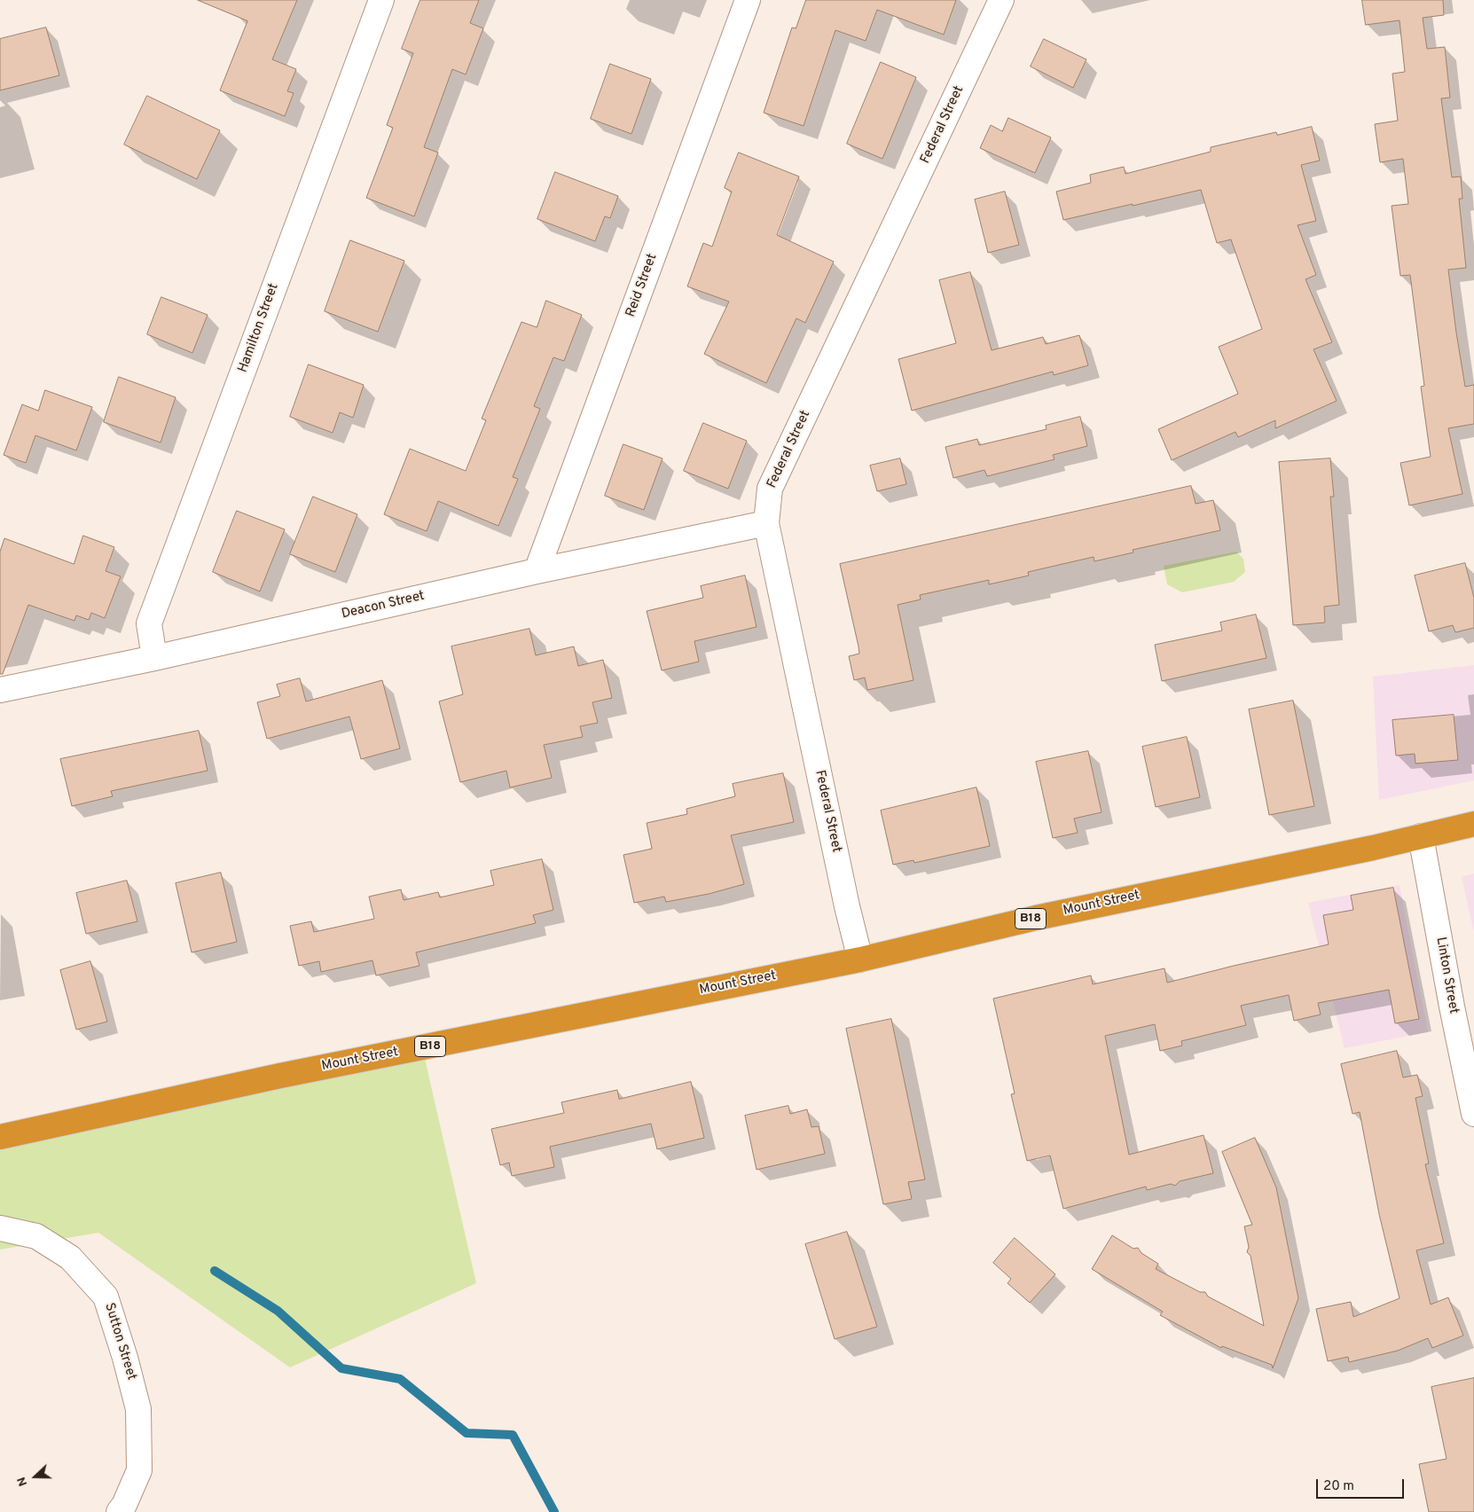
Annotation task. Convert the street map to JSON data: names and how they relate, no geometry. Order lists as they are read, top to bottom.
{
  "streets": {
    "highway": ["Mount Street", "B18"],
    "street": [
      "Federal Street",
      "Reid Street",
      "Hamilton Street",
      "Deacon Street",
      "Linton Street",
      "Sutton Street"
    ]
  },
  "crossings": [
    ["Federal Street", "Deacon Street"],
    ["Federal Street", "Mount Street"],
    ["Reid Street", "Deacon Street"],
    ["Hamilton Street", "Deacon Street"],
    ["Mount Street", "Linton Street"]
  ],
  "scale_bar": "20 m",
  "north": "left"
}
